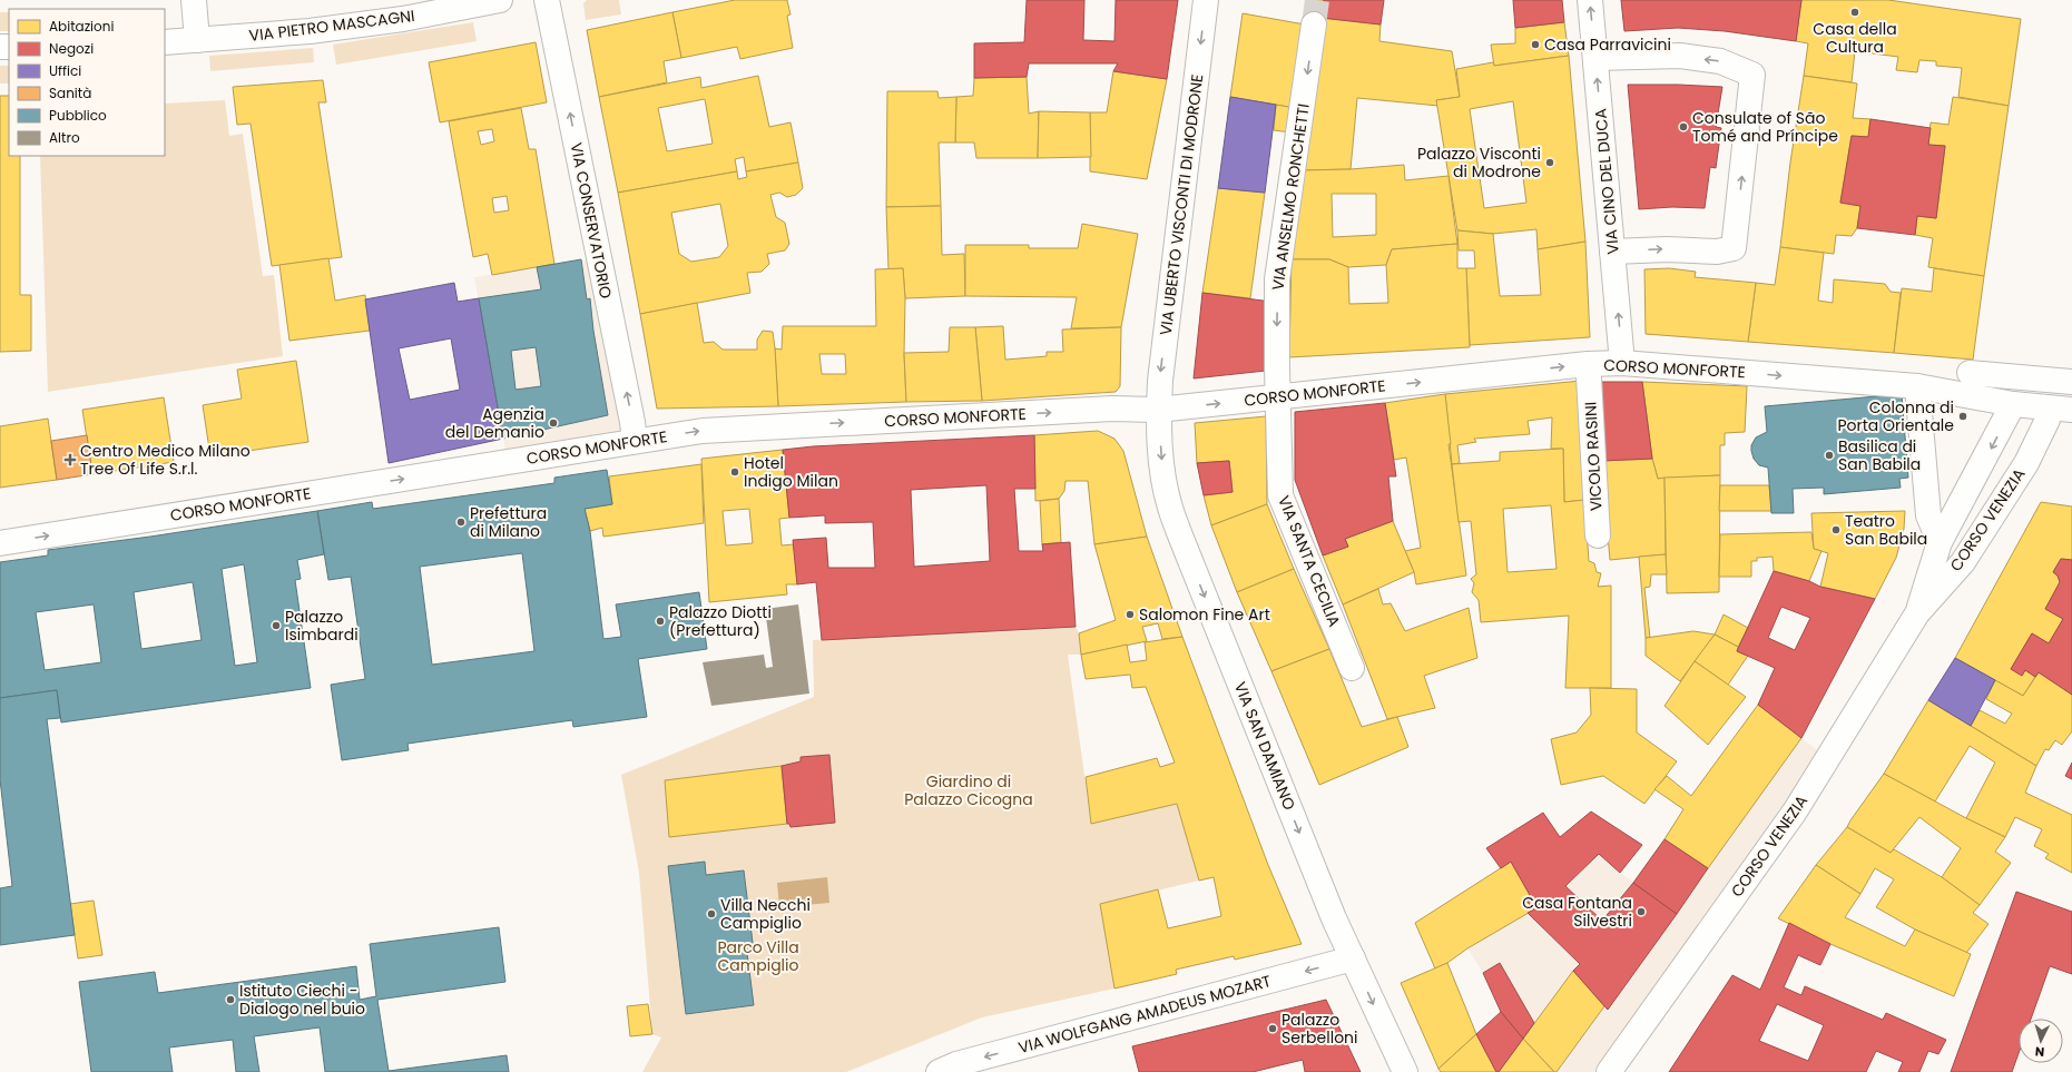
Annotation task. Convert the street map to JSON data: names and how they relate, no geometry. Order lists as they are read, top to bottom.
{
  "streets": {
    "street": [
      "VIA PIETRO MASCAGNI",
      "VIA CINO DEL DUCA",
      "VIA ANSELMO RONCHETTI",
      "VIA UBERTO VISCONTI DI MODRONE",
      "VIA CONSERVATORIO",
      "CORSO MONFORTE",
      "VICOLO RASINI",
      "CORSO VENEZIA",
      "VIA SANTA CECILIA",
      "VIA SAN DAMIANO",
      "VIA WOLFGANG AMADEUS MOZART"
    ]
  },
  "crossings": [
    ["VIA CINO DEL DUCA", "CORSO MONFORTE"],
    ["VIA ANSELMO RONCHETTI", "CORSO MONFORTE"],
    ["VIA ANSELMO RONCHETTI", "VIA SANTA CECILIA"],
    ["VIA UBERTO VISCONTI DI MODRONE", "CORSO MONFORTE"],
    ["VIA UBERTO VISCONTI DI MODRONE", "VIA SAN DAMIANO"],
    ["VIA CONSERVATORIO", "CORSO MONFORTE"],
    ["CORSO MONFORTE", "CORSO VENEZIA"],
    ["CORSO MONFORTE", "VIA SANTA CECILIA"],
    ["CORSO MONFORTE", "VIA SAN DAMIANO"],
    ["VIA SAN DAMIANO", "VIA WOLFGANG AMADEUS MOZART"]
  ],
  "one_way": [
    "VIA CINO DEL DUCA",
    "VIA ANSELMO RONCHETTI",
    "VIA UBERTO VISCONTI DI MODRONE",
    "VIA CONSERVATORIO",
    "CORSO MONFORTE",
    "VIA SAN DAMIANO",
    "VIA WOLFGANG AMADEUS MOZART"
  ],
  "parks": ["Giardino di Palazzo Cicogna", "Parco Villa Campiglio"],
  "places": {
    "other": [
      "Casa della Cultura",
      "Casa Parravicini",
      "Consulate of São Tomé and Príncipe",
      "Palazzo Visconti di Modrone",
      "Colonna di Porta Orientale",
      "Agenzia del Demanio",
      "Basilica di San Babila",
      "Hotel Indigo Milan",
      "Prefettura di Milano",
      "Teatro San Babila",
      "Salomon Fine Art",
      "Palazzo Diotti (Prefettura)",
      "Palazzo Isimbardi",
      "Casa Fontana Silvestri",
      "Villa Necchi Campiglio",
      "Istituto Ciechi - Dialogo nel buio",
      "Palazzo Serbelloni"
    ],
    "health": ["Centro Medico Milano Tree Of Life S.r.l."]
  },
  "legend": [
    "Abitazioni",
    "Negozi",
    "Uffici",
    "Sanità",
    "Pubblico",
    "Altro"
  ],
  "north": "bottom"
}
